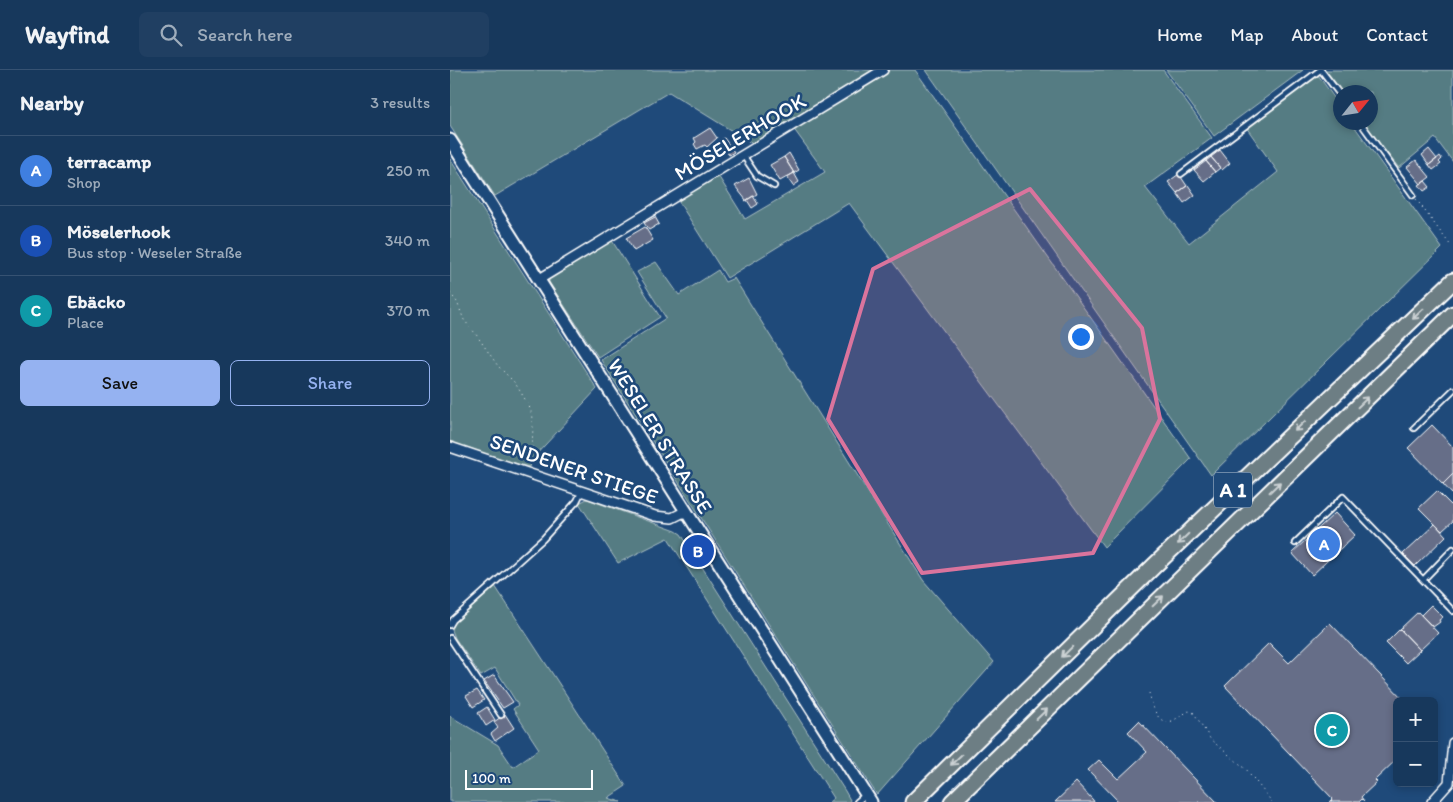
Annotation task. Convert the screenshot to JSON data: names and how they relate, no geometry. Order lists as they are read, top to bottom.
{
  "streets": {
    "highway": ["A 1"],
    "main road": ["WESELER STRASSE"],
    "street": ["MÖSELERHOOK", "SENDENER STIEGE"]
  },
  "crossings": [
    ["MÖSELERHOOK", "WESELER STRASSE"],
    ["WESELER STRASSE", "SENDENER STIEGE"]
  ],
  "scale_bar": "100 m",
  "north": "top right",
  "page": {
    "header": "Wayfind",
    "search": "Search here",
    "nav": [
      "Home",
      "Map",
      "About",
      "Contact"
    ],
    "heading": ["Nearby", "3 results"],
    "list": [
      {
        "mark": "A",
        "name": "terracamp",
        "note": "Shop",
        "value": "250 m"
      },
      {
        "mark": "B",
        "name": "Möselerhook",
        "note": "Bus stop · Weseler Straße",
        "value": "340 m"
      },
      {
        "mark": "C",
        "name": "Ebäcko",
        "note": "Place",
        "value": "370 m"
      }
    ],
    "buttons": ["Save", "Share"],
    "pins": ["A", "B", "C"],
    "map_buttons": ["+", "−"],
    "scale": "100 m"
  }
}
